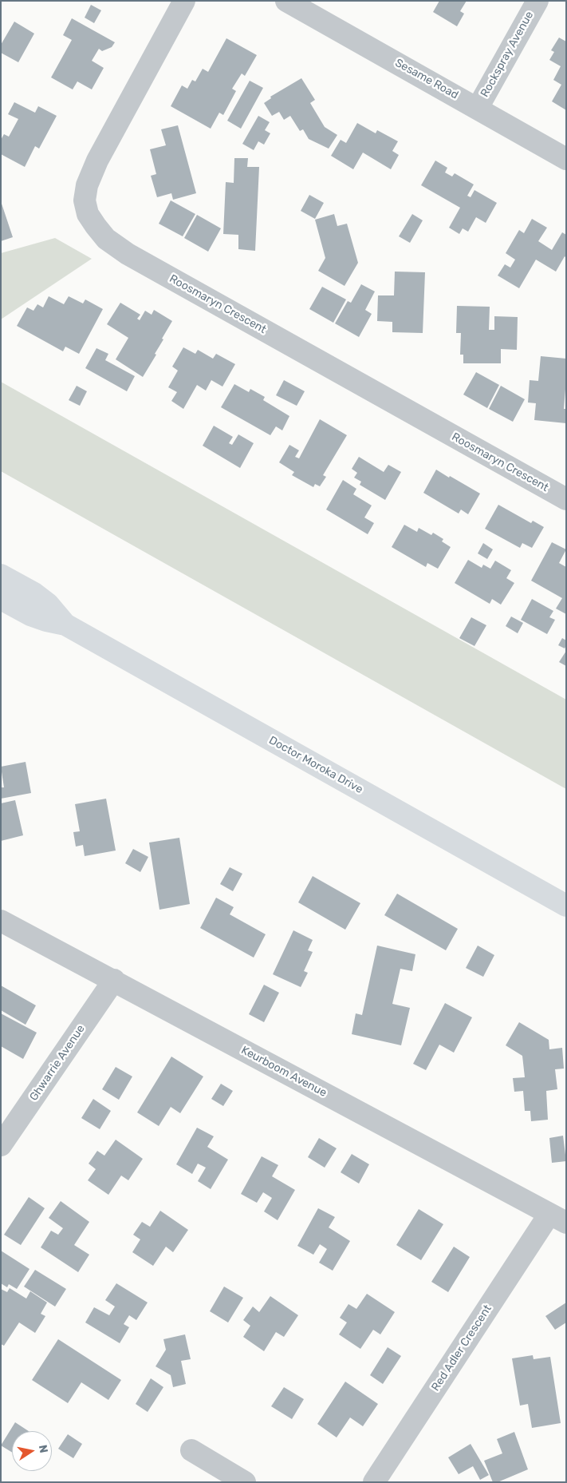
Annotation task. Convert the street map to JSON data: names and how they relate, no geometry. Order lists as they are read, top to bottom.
{
  "streets": {
    "main road": ["Doctor Moroka Drive"],
    "street": [
      "Rockspray Avenue",
      "Sesame Road",
      "Roosmaryn Crescent",
      "Ghwarrie Avenue",
      "Keurboom Avenue",
      "Red Adler Crescent"
    ]
  },
  "crossings": [
    ["Rockspray Avenue", "Sesame Road"],
    ["Ghwarrie Avenue", "Keurboom Avenue"],
    ["Keurboom Avenue", "Red Adler Crescent"]
  ],
  "north": "right"
}
